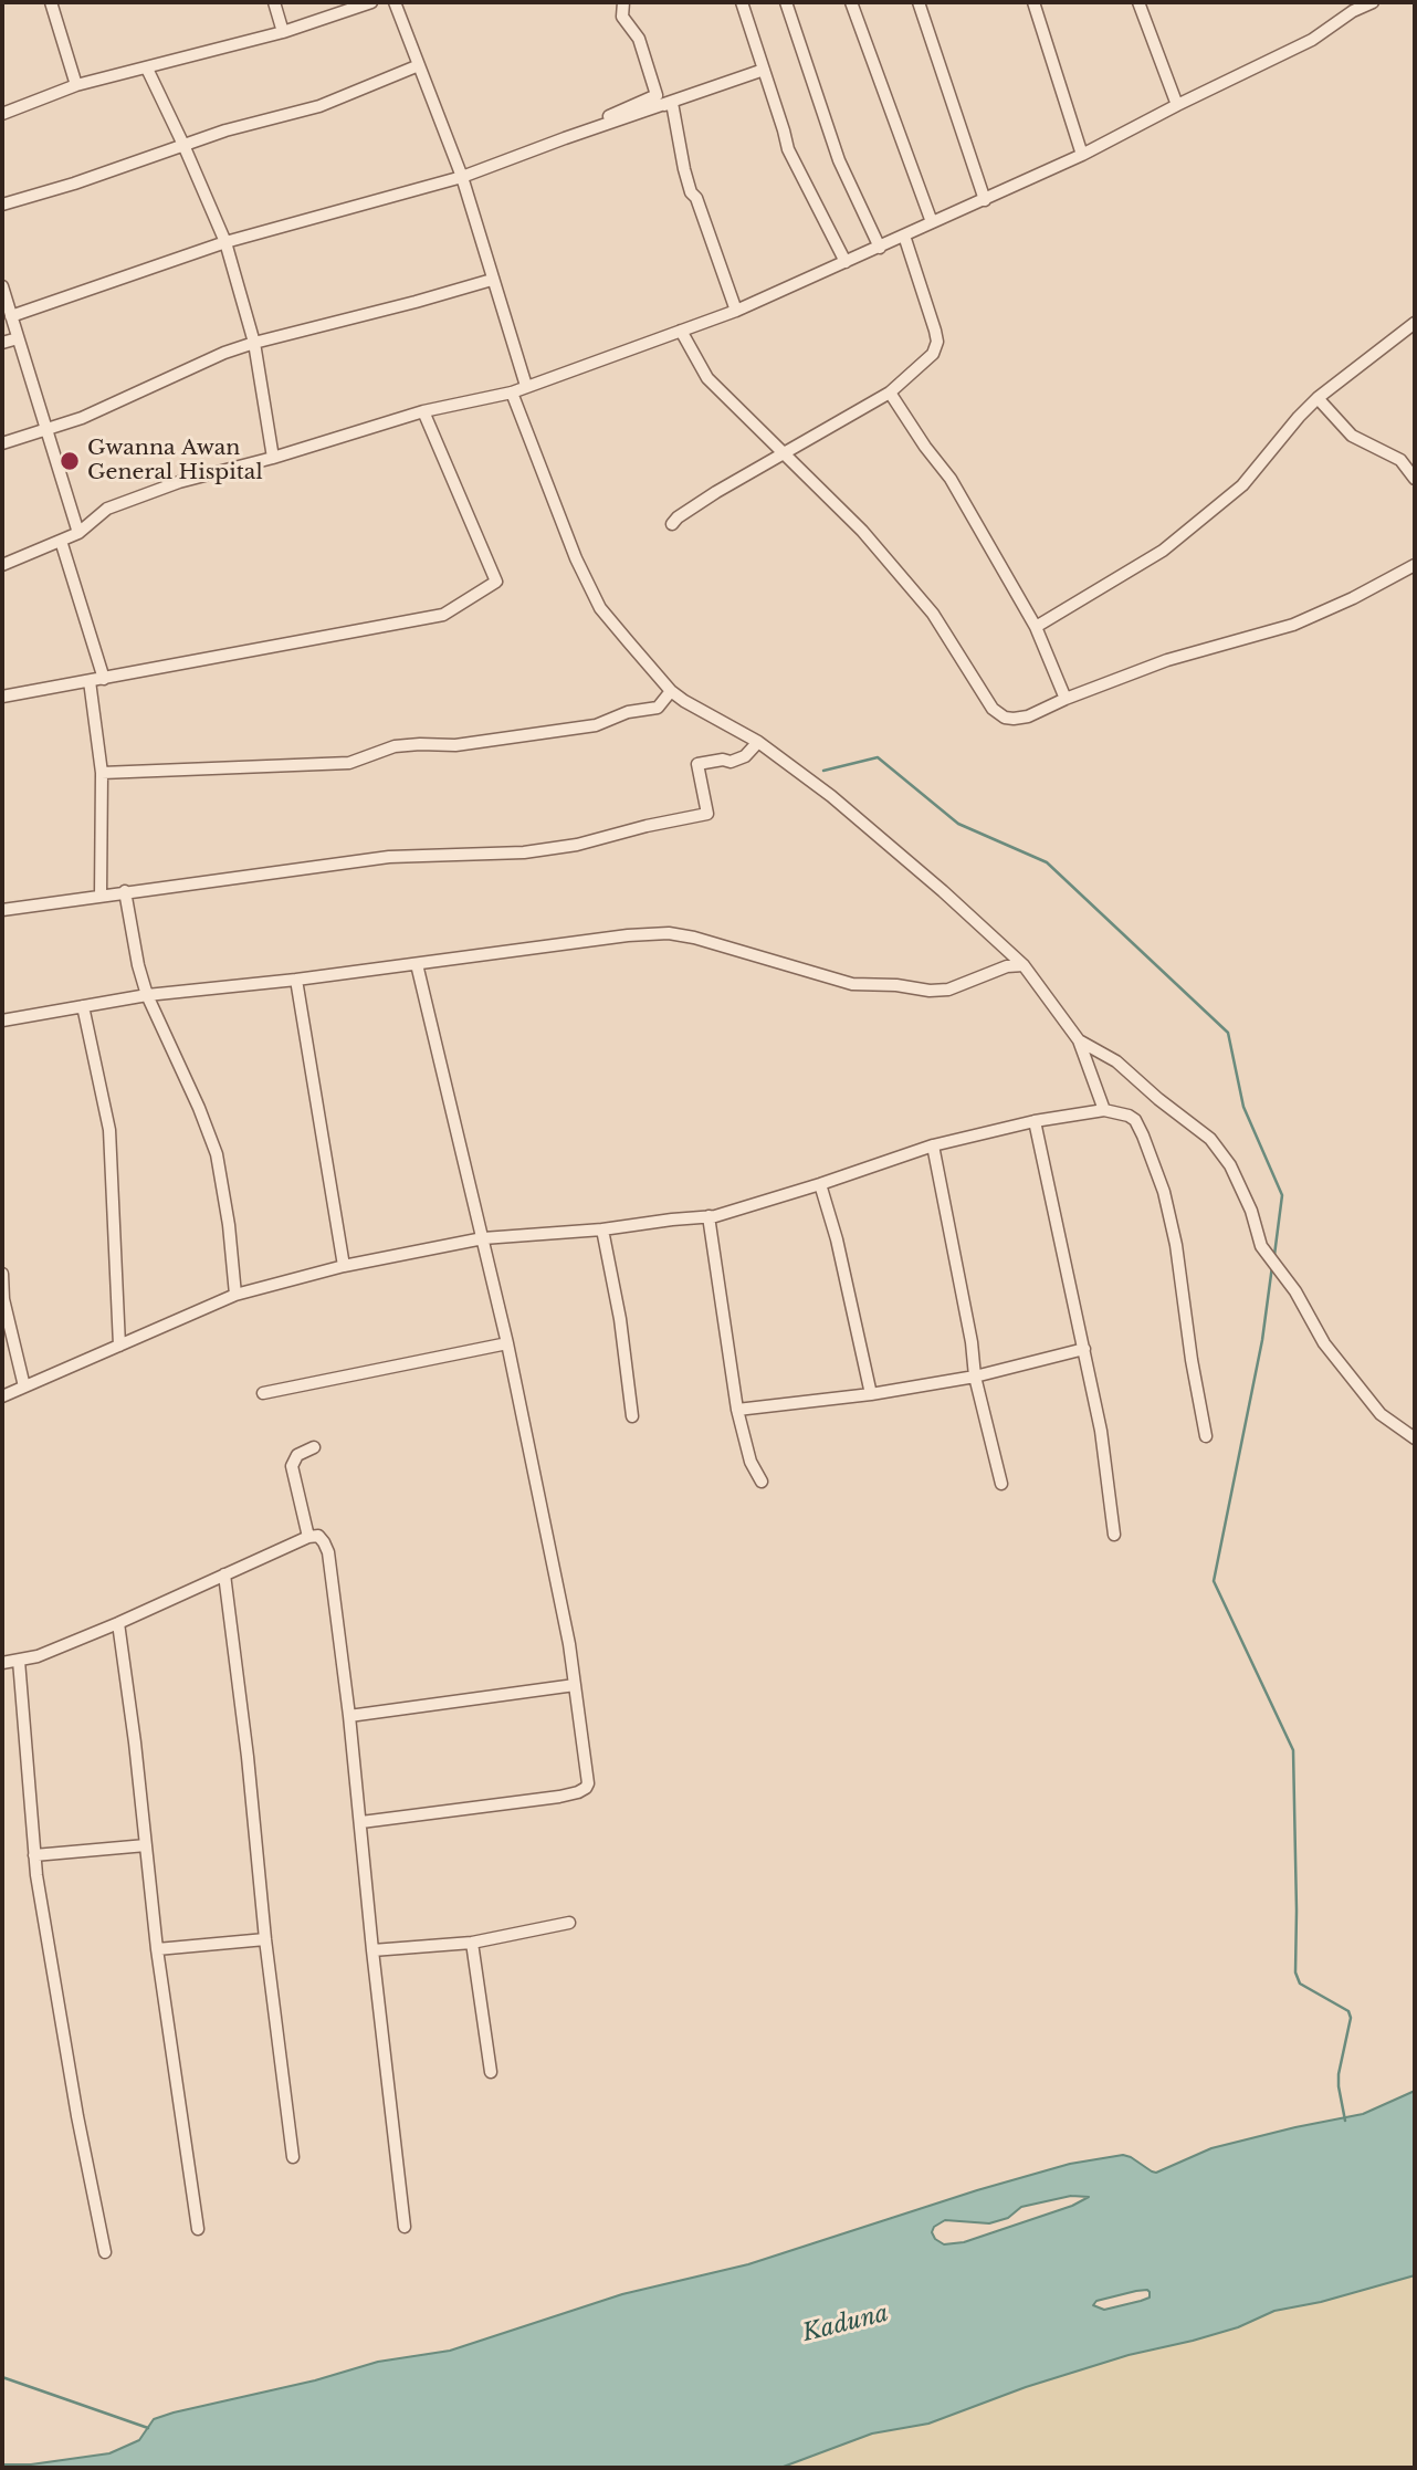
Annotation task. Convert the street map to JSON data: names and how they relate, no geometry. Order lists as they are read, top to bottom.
{
  "water": ["Kaduna"],
  "places": ["Gwanna Awan General Hispital"]
}
